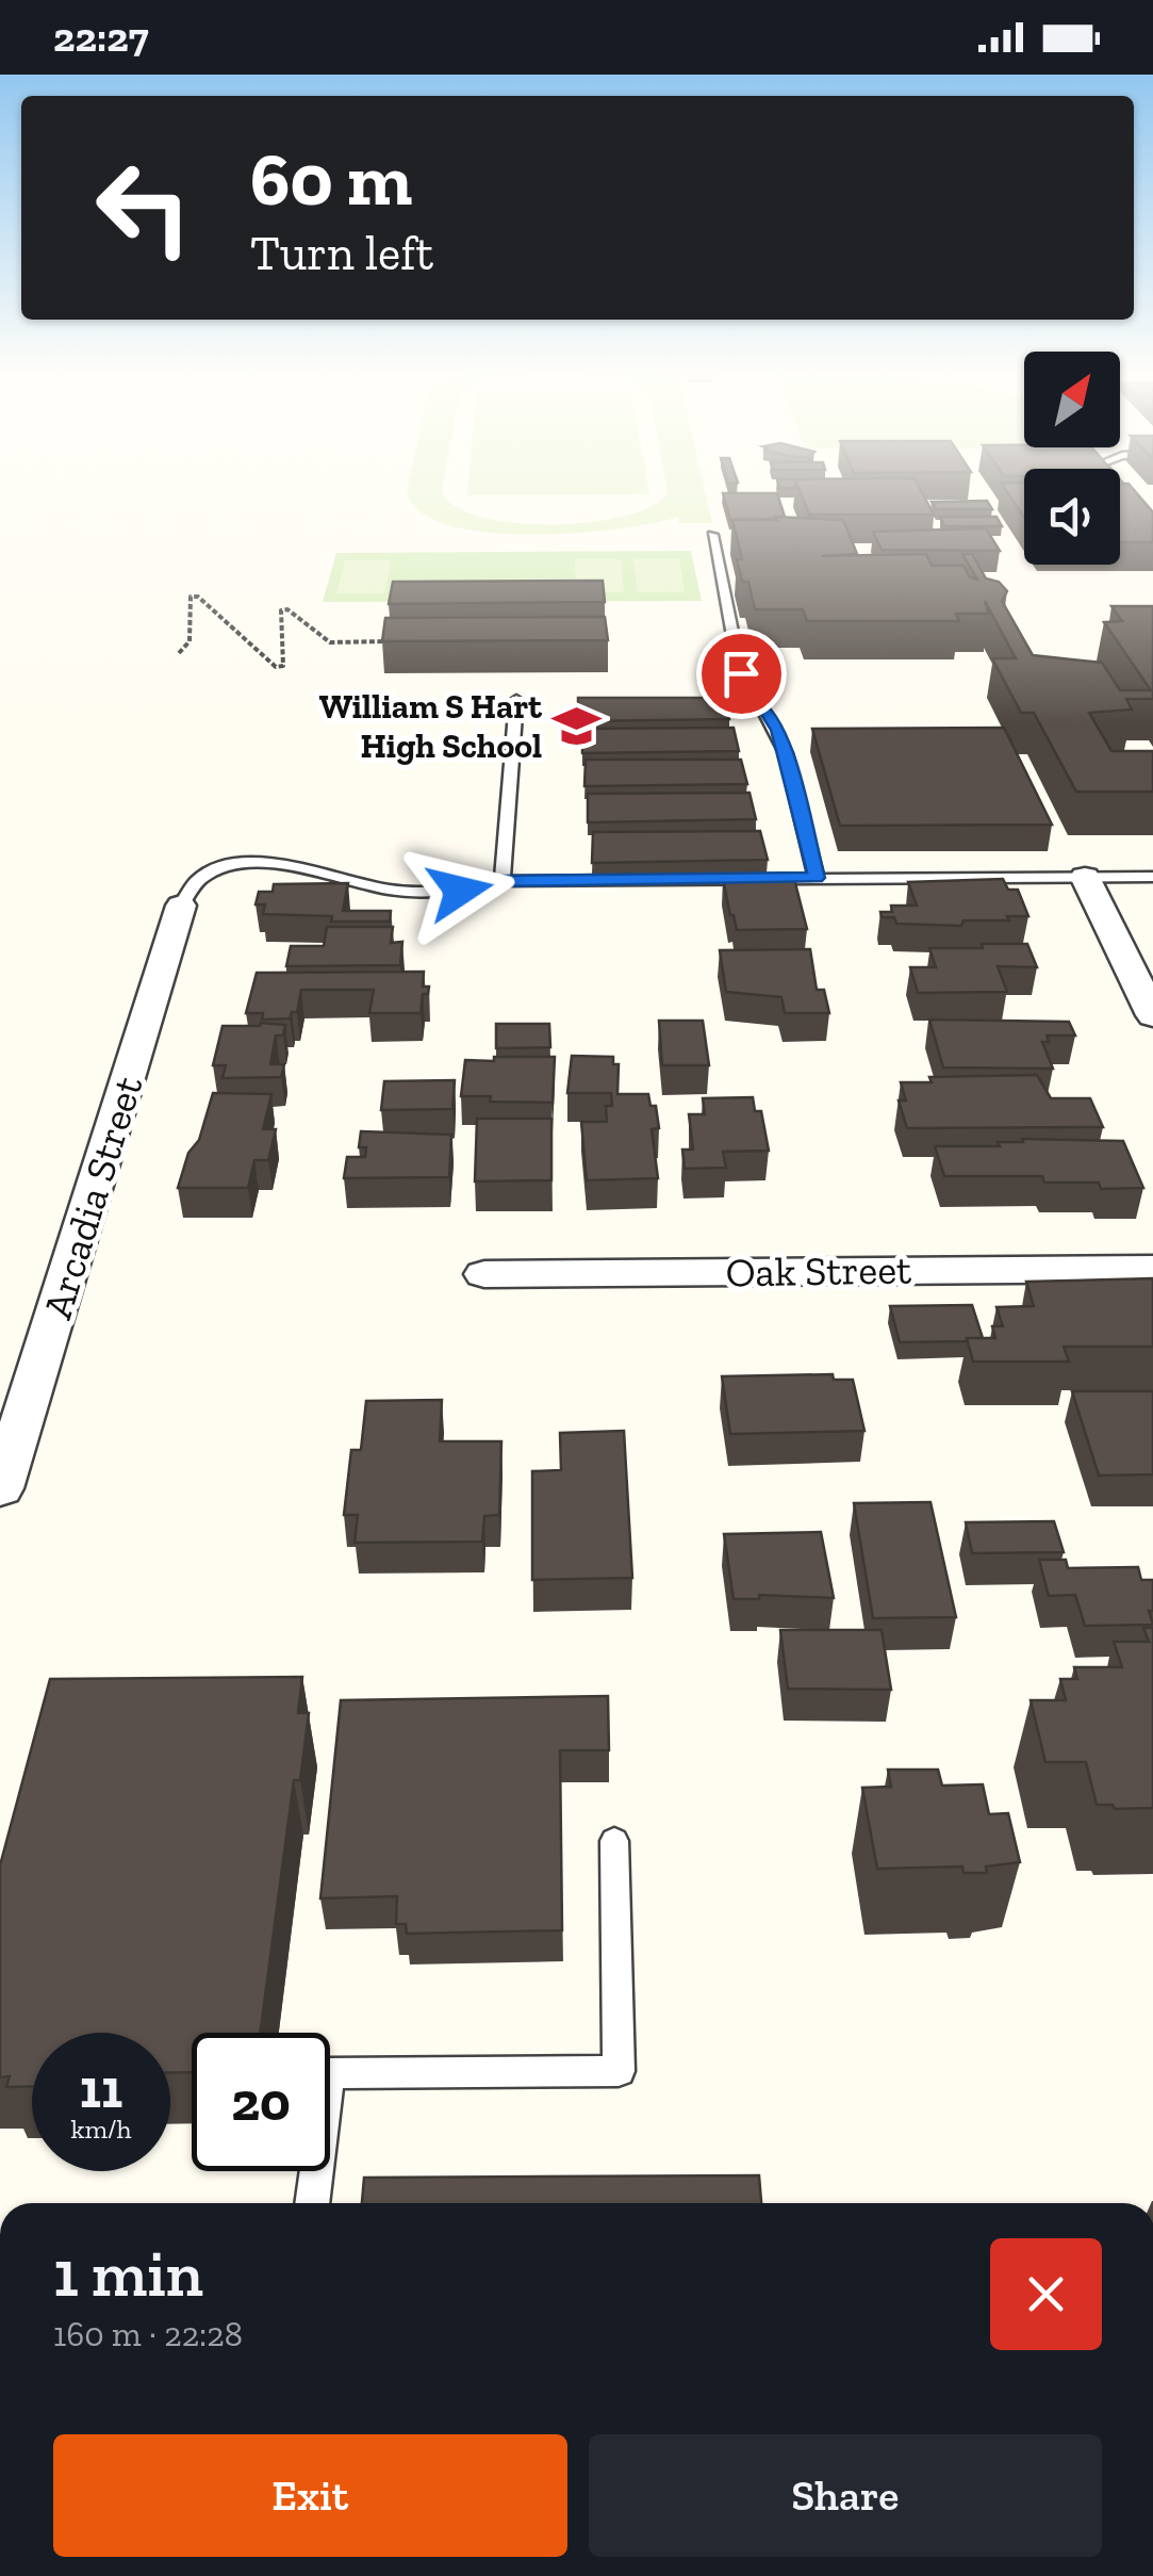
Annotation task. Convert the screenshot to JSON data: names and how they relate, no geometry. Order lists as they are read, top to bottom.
{
  "streets": {
    "street": ["Arcadia Street", "Oak Street"]
  },
  "places": {
    "school or university": ["William S Hart High School"]
  },
  "north": "top right",
  "page": {
    "status": "22:27",
    "turn": ["60 m", "Turn left"],
    "speed": "11 km/h",
    "limit": "20",
    "heading": ["1 min", "160 m · 22:28"],
    "buttons": ["Exit", "Share"]
  }
}
